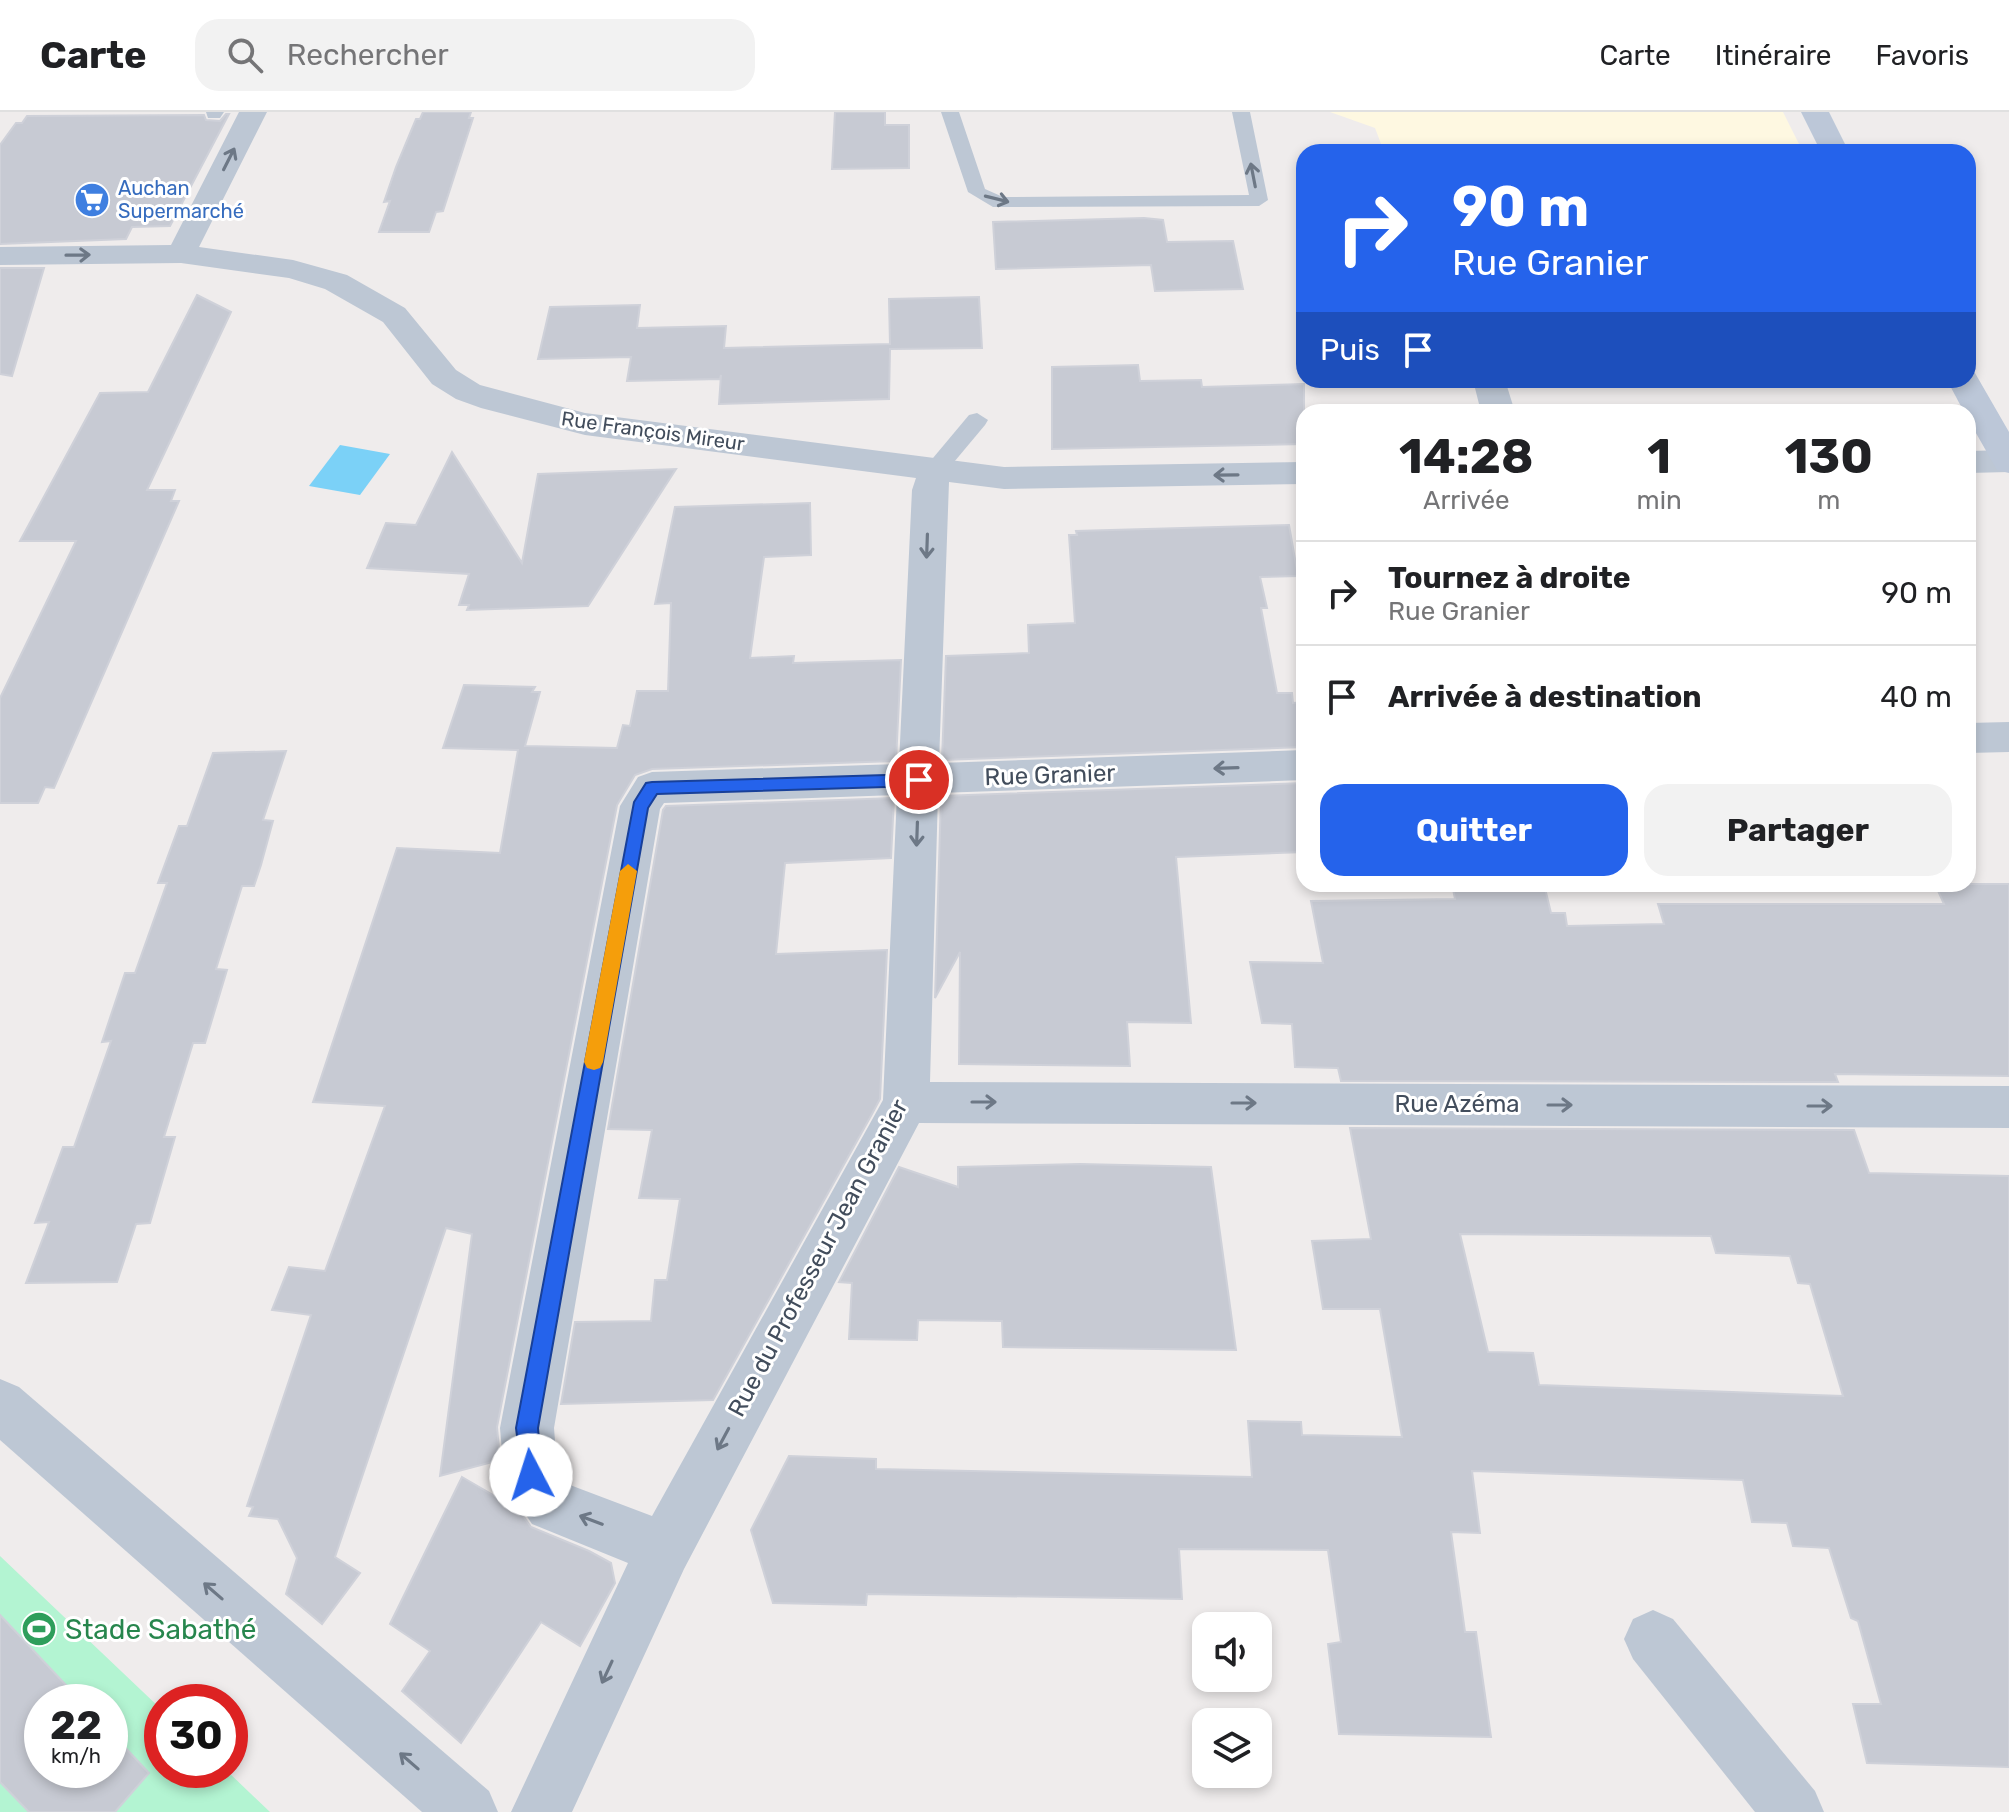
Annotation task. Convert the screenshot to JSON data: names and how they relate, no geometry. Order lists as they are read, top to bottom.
{
  "streets": {
    "street": [
      "Rue François Mireur",
      "Rue Granier",
      "Rue Azéma",
      "Rue du Professeur Jean Granier"
    ]
  },
  "crossings": [
    ["Rue François Mireur", "Rue du Professeur Jean Granier"],
    ["Rue Granier", "Rue du Professeur Jean Granier"],
    ["Rue Azéma", "Rue du Professeur Jean Granier"]
  ],
  "one_way": ["Rue Azéma", "Rue du Professeur Jean Granier"],
  "places": {
    "supermarket": ["Auchan Supermarché"],
    "sports": ["Stade Sabathé"]
  },
  "page": {
    "header": "Carte",
    "search": "Rechercher",
    "nav": ["Carte", "Itinéraire", "Favoris"],
    "turn": ["90 m", "Rue Granier"],
    "then": "Puis",
    "eta": [
      "14:28",
      "Arrivée",
      "1",
      "min",
      "130",
      "m"
    ],
    "list": [
      {
        "name": "Tournez à droite",
        "note": "Rue Granier",
        "value": "90 m"
      },
      {
        "name": "Arrivée à destination",
        "value": "40 m"
      }
    ],
    "buttons": ["Quitter", "Partager"],
    "speed": "22 km/h",
    "limit": "30"
  }
}
